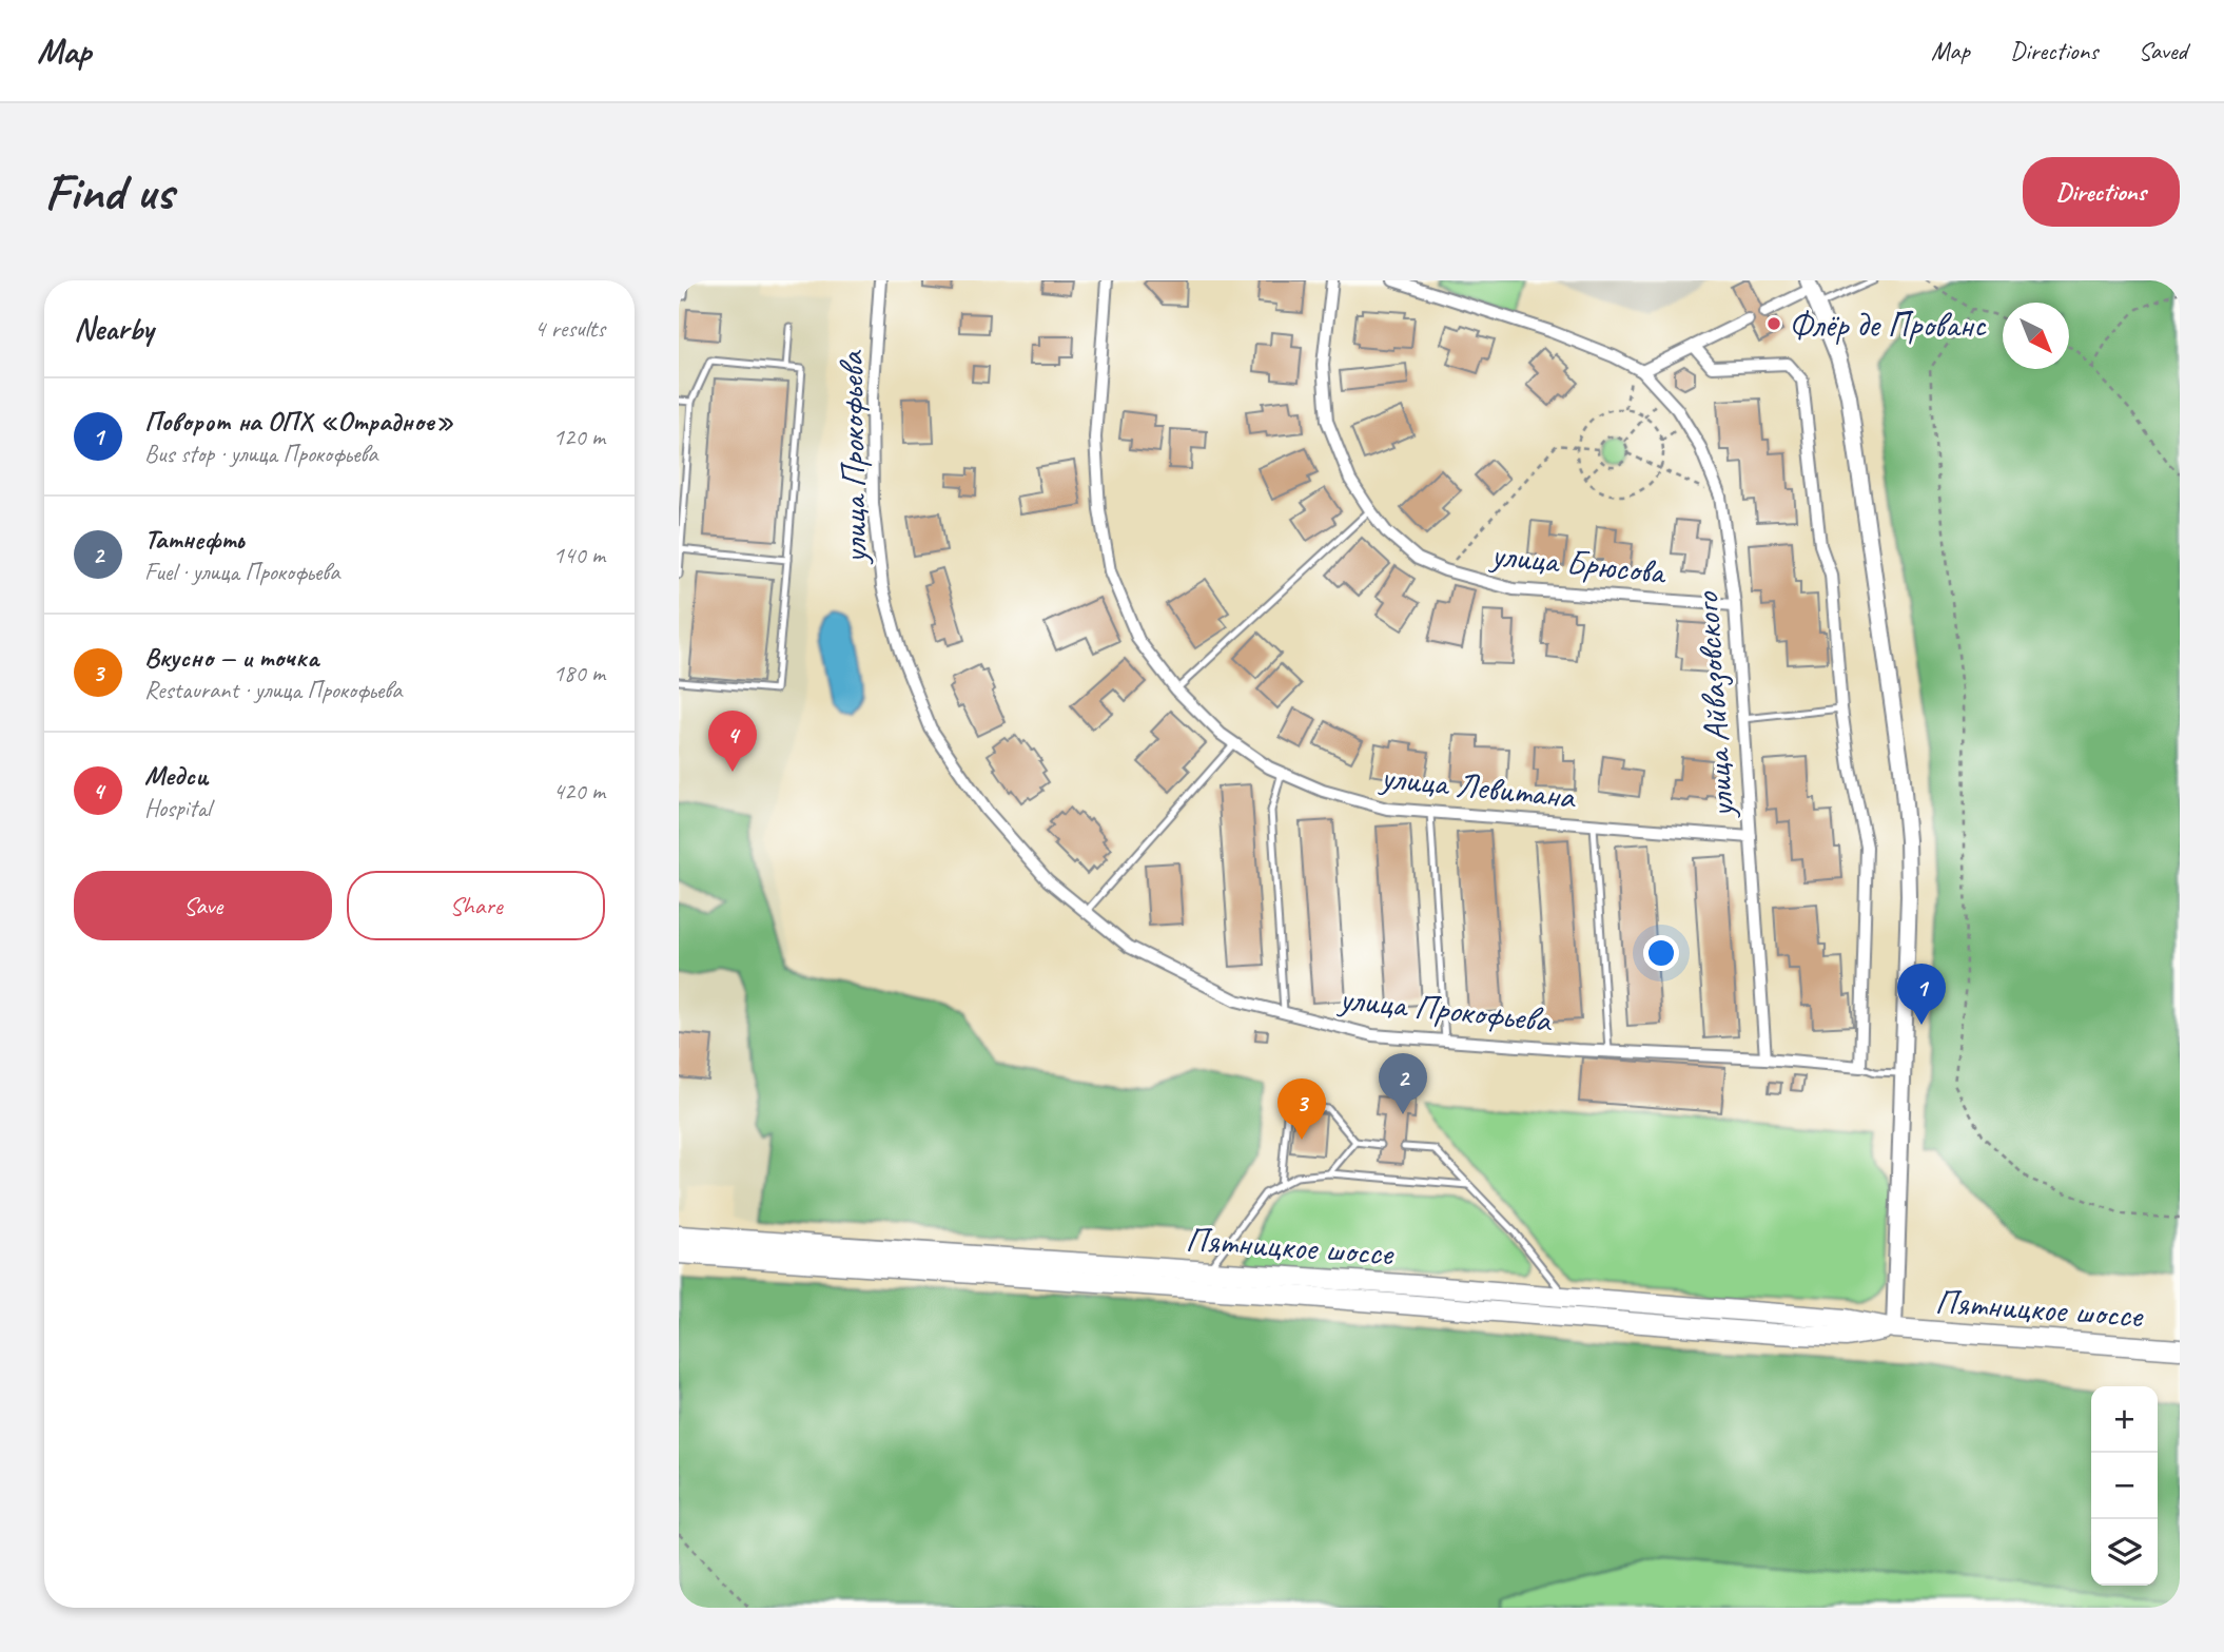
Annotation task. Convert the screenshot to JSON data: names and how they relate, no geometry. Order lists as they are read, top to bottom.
{
  "streets": {
    "main road": ["Пятницкое шоссе"],
    "street": [
      "улица Прокофьева",
      "улица Брюсова",
      "улица Айвазовского",
      "улица Левитана"
    ]
  },
  "crossings": [
    ["улица Прокофьева", "улица Айвазовского"],
    ["улица Брюсова", "улица Айвазовского"],
    ["улица Айвазовского", "улица Левитана"]
  ],
  "places": ["Флёр де Прованс"],
  "north": "bottom right",
  "page": {
    "header": "Map",
    "nav": ["Map", "Directions", "Saved"],
    "buttons": [
      "Directions",
      ["Save", "Share"]
    ],
    "title": "Find us",
    "heading": ["Nearby", "4 results"],
    "list": [
      {
        "mark": "1",
        "name": "Поворот на ОПХ «Отрадное»",
        "note": "Bus stop · улица Прокофьева",
        "value": "120 m"
      },
      {
        "mark": "2",
        "name": "Татнефть",
        "note": "Fuel · улица Прокофьева",
        "value": "140 m"
      },
      {
        "mark": "3",
        "name": "Вкусно — и точка",
        "note": "Restaurant · улица Прокофьева",
        "value": "180 m"
      },
      {
        "mark": "4",
        "name": "Медси",
        "note": "Hospital",
        "value": "420 m"
      }
    ],
    "pins": [
      "4",
      "1",
      "2",
      "3"
    ],
    "map_buttons": ["+", "−"]
  }
}
